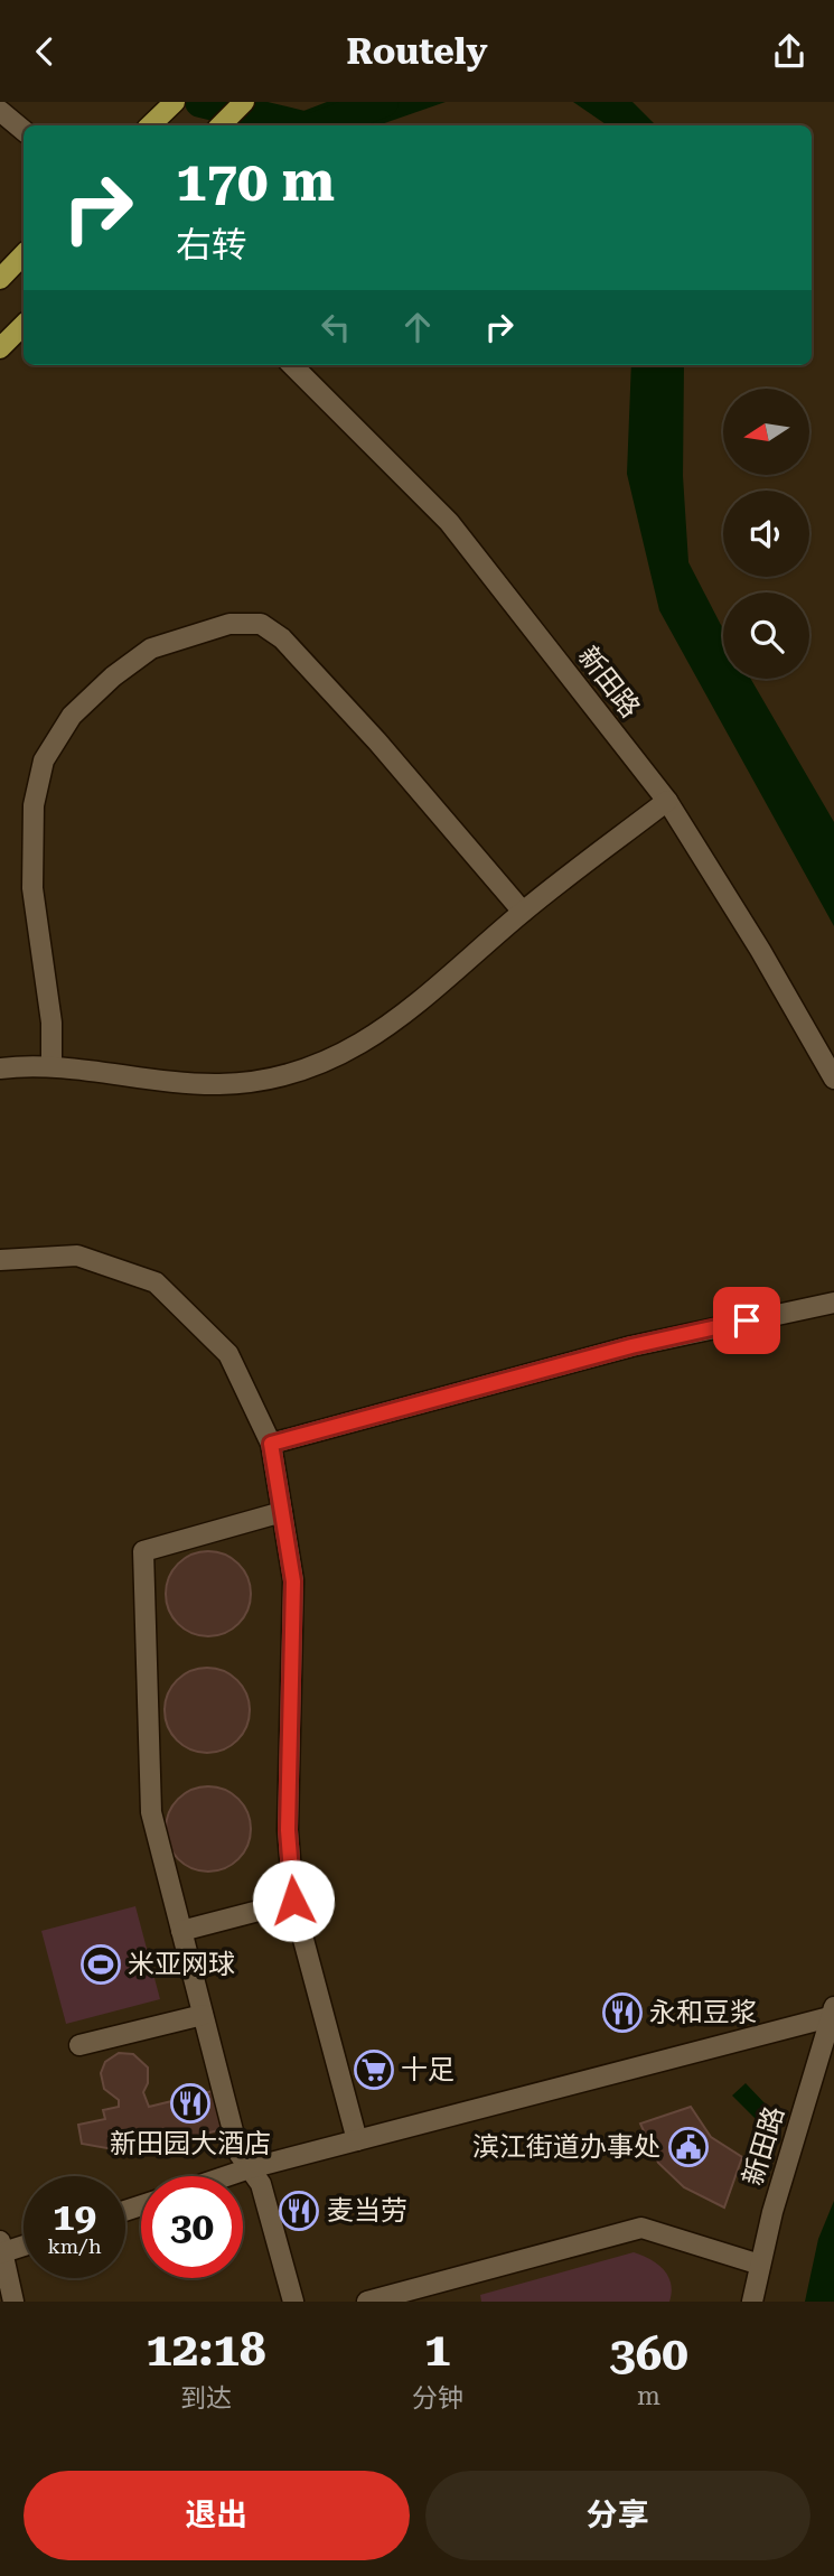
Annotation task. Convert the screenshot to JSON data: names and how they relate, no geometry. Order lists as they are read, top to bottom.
{
  "streets": {
    "street": ["新田路"]
  },
  "places": {
    "sports": ["米亚网球"],
    "restaurant": ["永和豆浆", "新田园大酒店", "麦当劳"],
    "supermarket": ["十足"],
    "public building": ["滨江街道办事处"]
  },
  "north": "left",
  "page": {
    "header": "Routely",
    "turn": ["170 m", "右转"],
    "speed": "19 km/h",
    "limit": "30",
    "eta": [
      "12:18",
      "到达",
      "1",
      "分钟",
      "360",
      "m"
    ],
    "buttons": ["退出", "分享"]
  }
}
